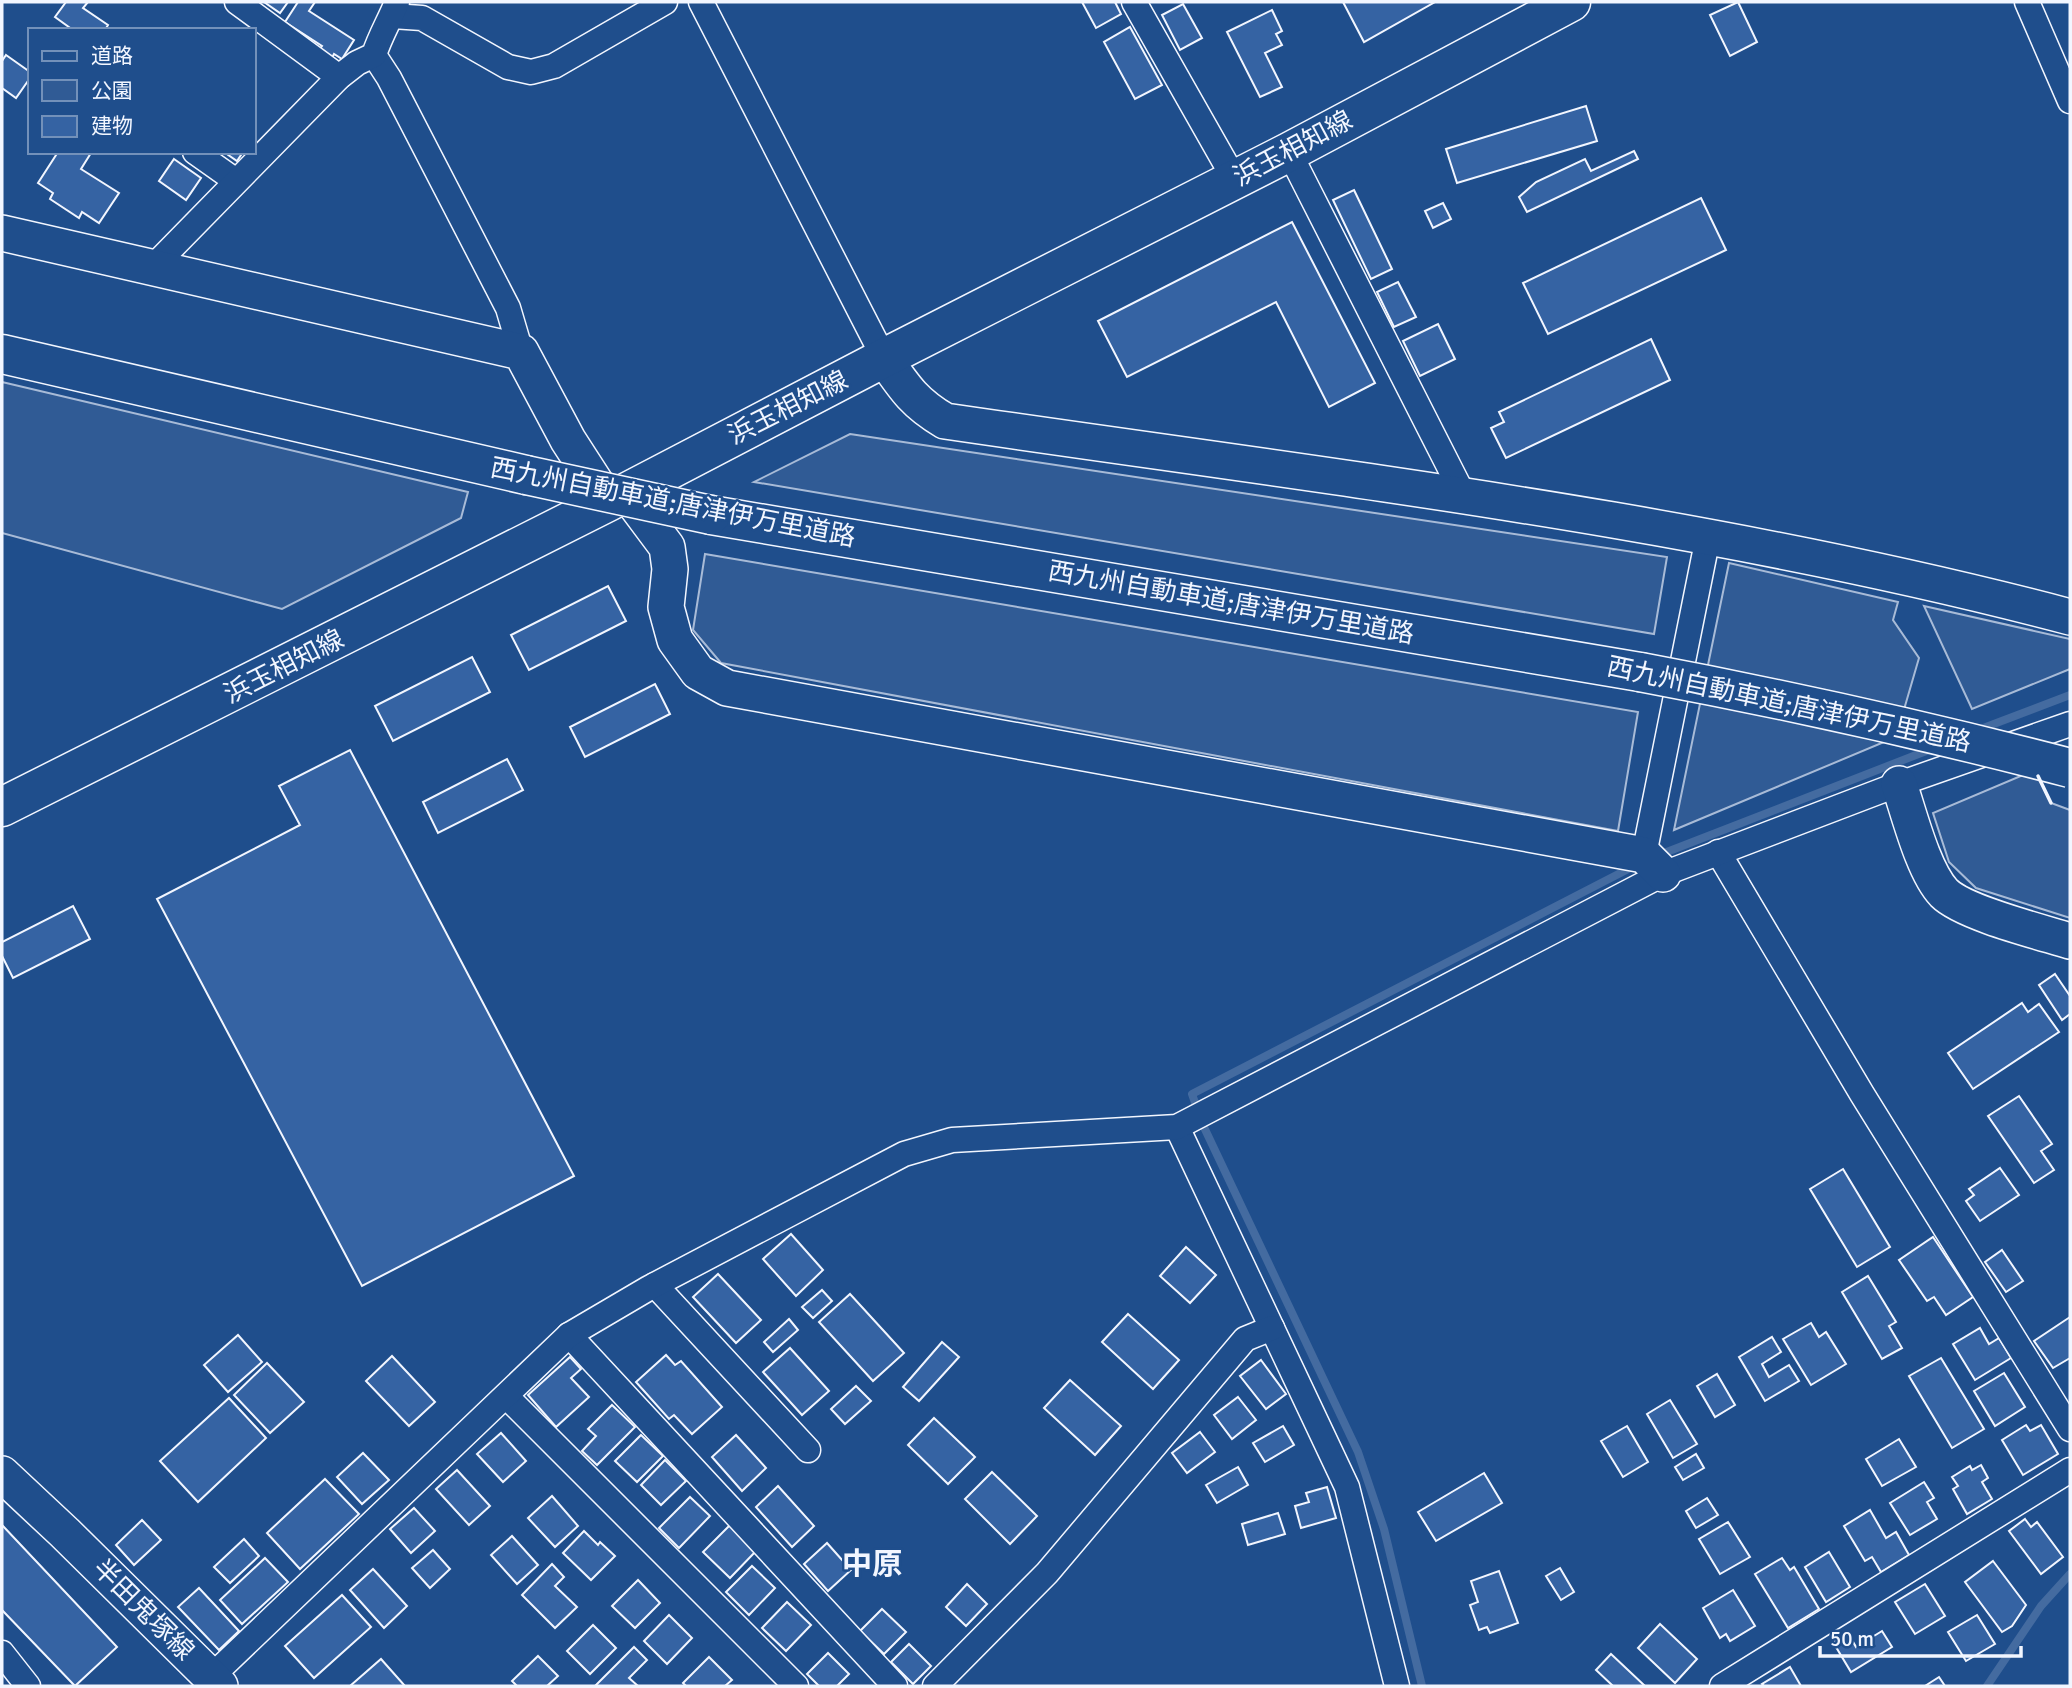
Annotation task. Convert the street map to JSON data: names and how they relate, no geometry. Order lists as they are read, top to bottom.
{
  "streets": {
    "main road": ["浜玉相知線", "西九州自動車道;唐津伊万里道路"],
    "street": ["半田鬼塚線"]
  },
  "districts": ["中原"],
  "legend": ["道路", "公園", "建物"],
  "scale_bar": "50 m"
}
